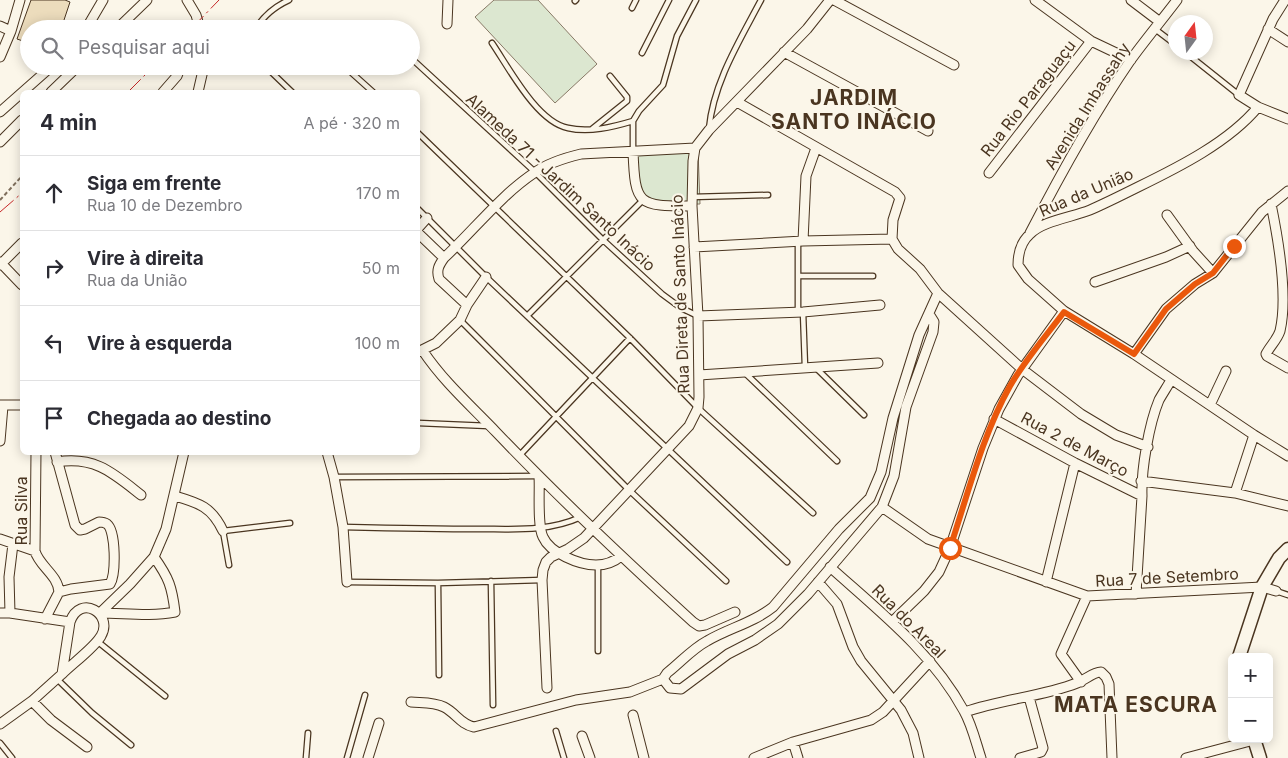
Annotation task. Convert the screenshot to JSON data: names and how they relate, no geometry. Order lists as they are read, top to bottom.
{
  "streets": {
    "street": [
      "Rua Rio Paraguaçu",
      "Avenida Imbassahy",
      "Rua da União",
      "Rua Direta de Santo Inácio",
      "Rua 2 de Março",
      "Rua Silva",
      "Rua 7 de Setembro",
      "Rua do Areal"
    ],
    "lane": ["Alameda 71 - Jardim Santo Inácio"]
  },
  "crossings": [
    ["Avenida Imbassahy", "Rua da União"],
    ["Alameda 71 - Jardim Santo Inácio", "Rua Direta de Santo Inácio"]
  ],
  "districts": ["JARDIM SANTO INÁCIO", "MATA ESCURA"],
  "north": "top",
  "page": {
    "search": "Pesquisar aqui",
    "heading": ["4 min", "A pé · 320 m"],
    "list": [
      ["Siga em frente", "Rua 10 de Dezembro", "170 m"],
      ["Vire à direita", "Rua da União", "50 m"],
      ["Vire à esquerda", "100 m"],
      "Chegada ao destino"
    ],
    "map_buttons": ["+", "−"]
  }
}
